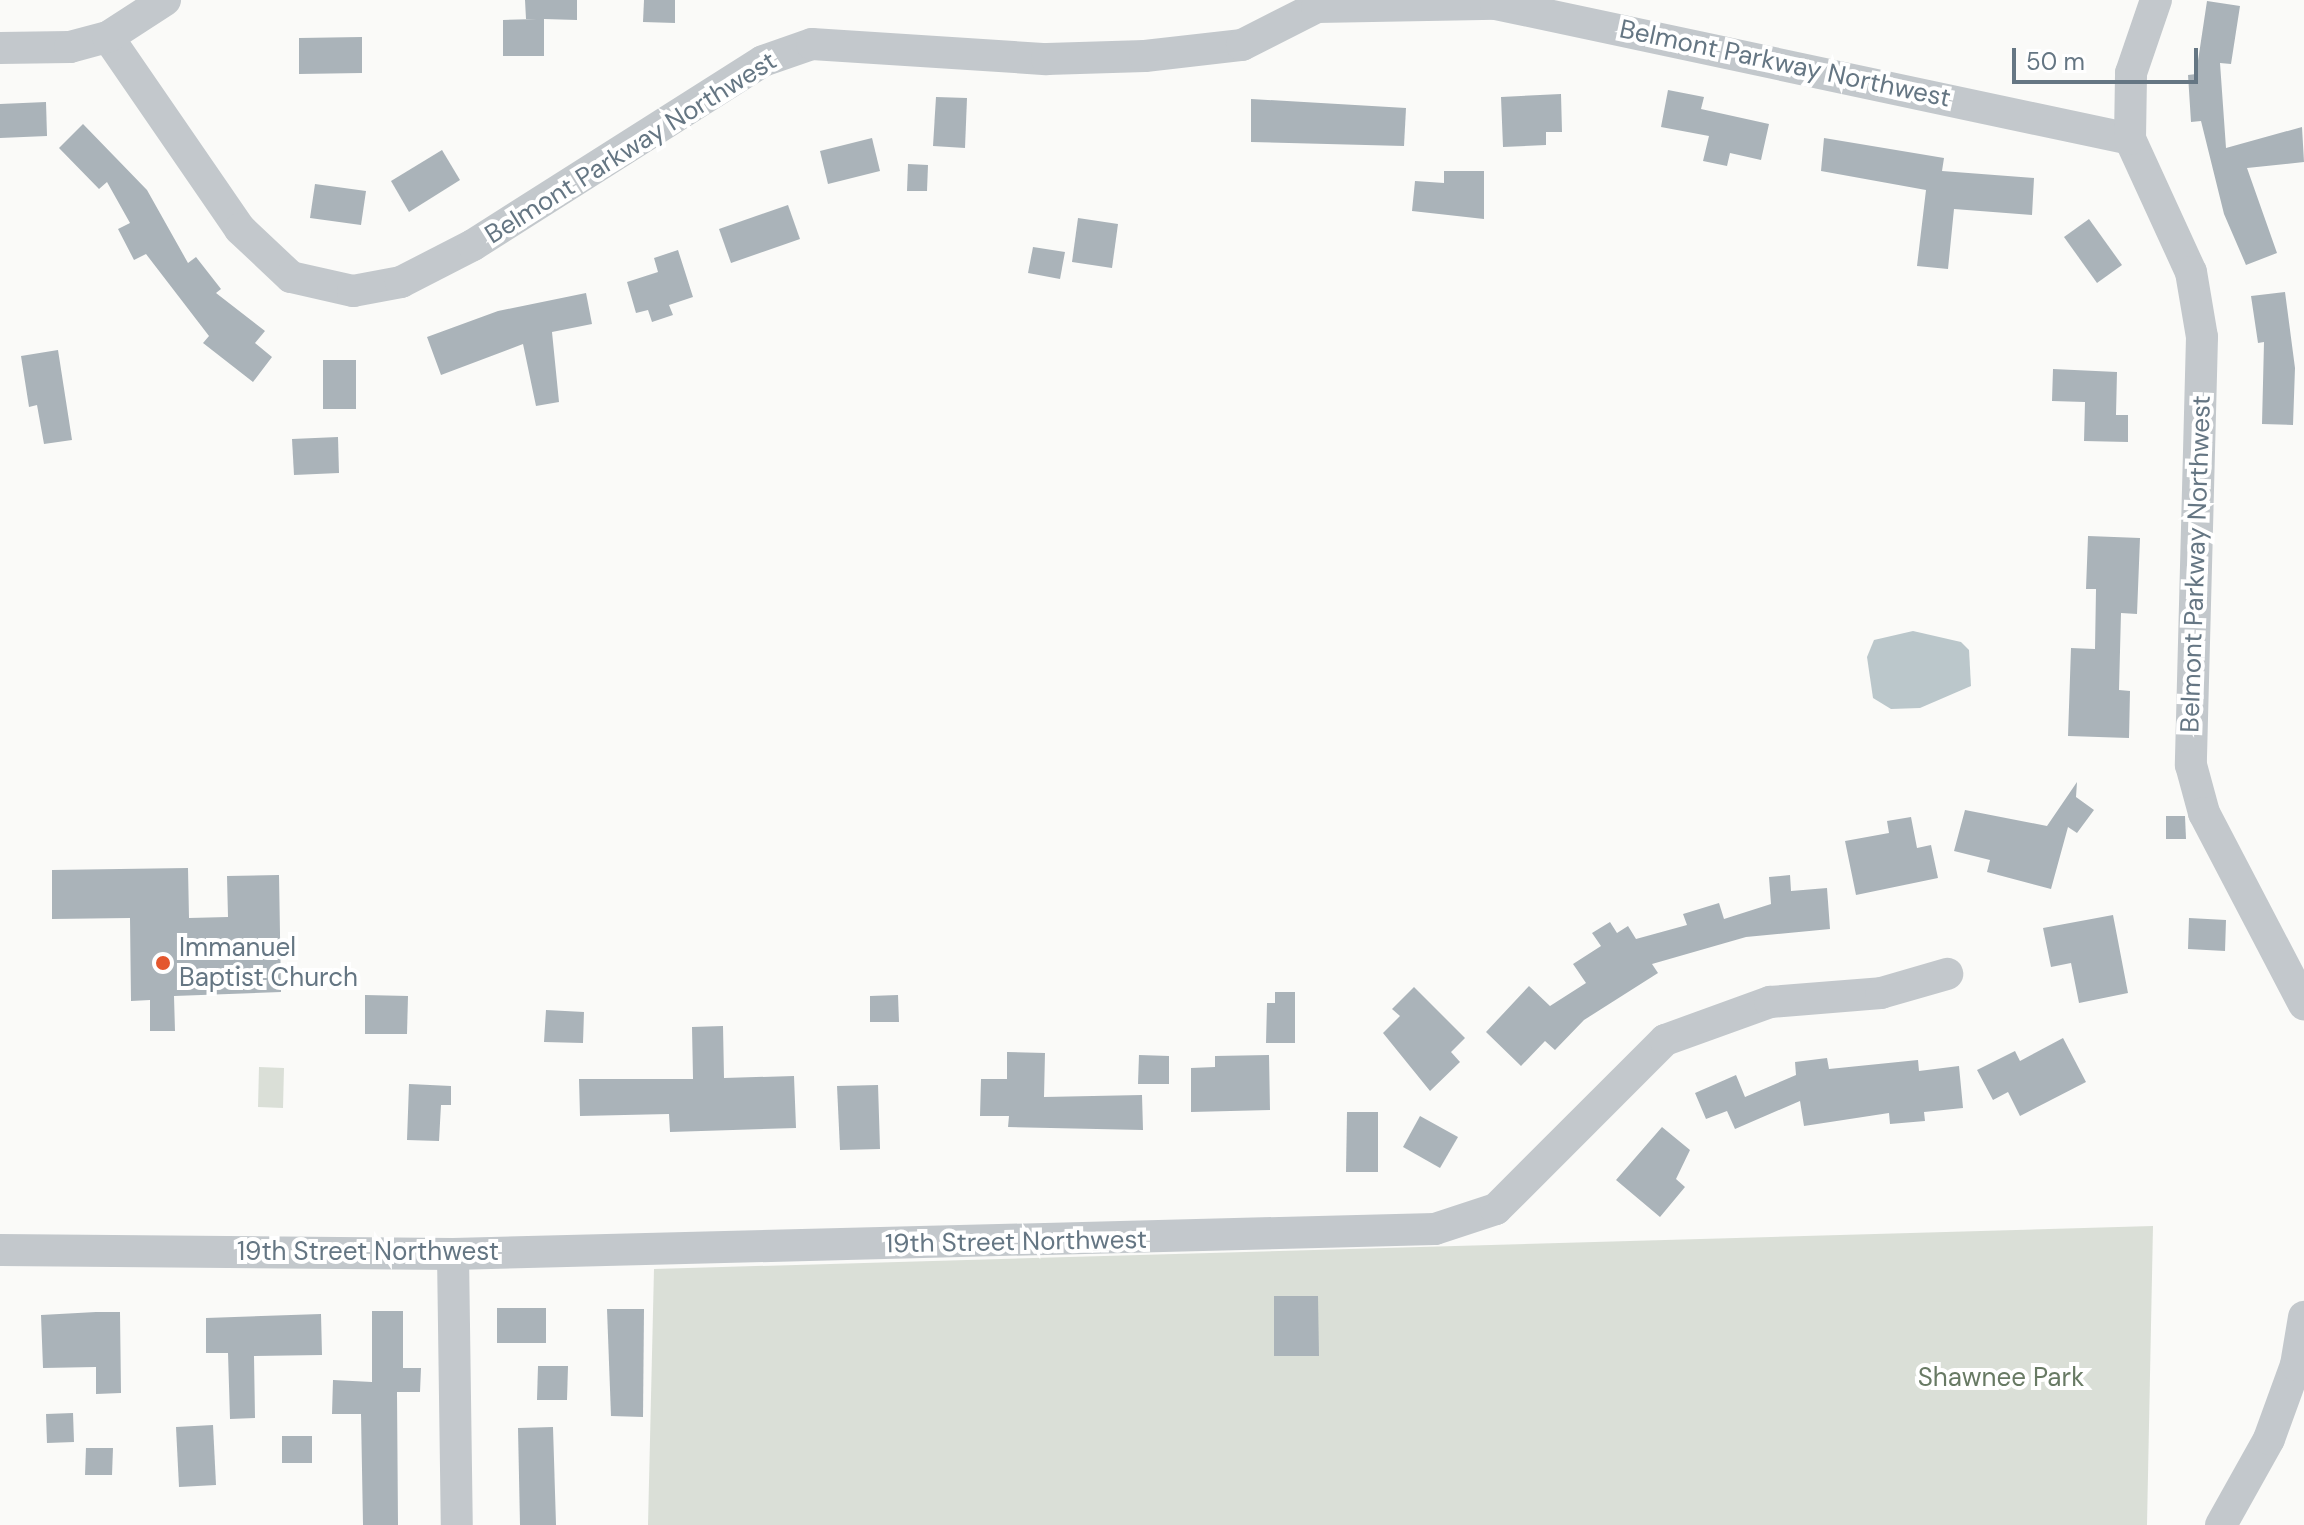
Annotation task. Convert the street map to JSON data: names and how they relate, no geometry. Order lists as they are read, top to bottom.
{
  "streets": {
    "street": ["Belmont Parkway Northwest", "19th Street Northwest"]
  },
  "parks": ["Shawnee Park"],
  "places": ["Immanuel Baptist Church"],
  "scale_bar": "50 m"
}
